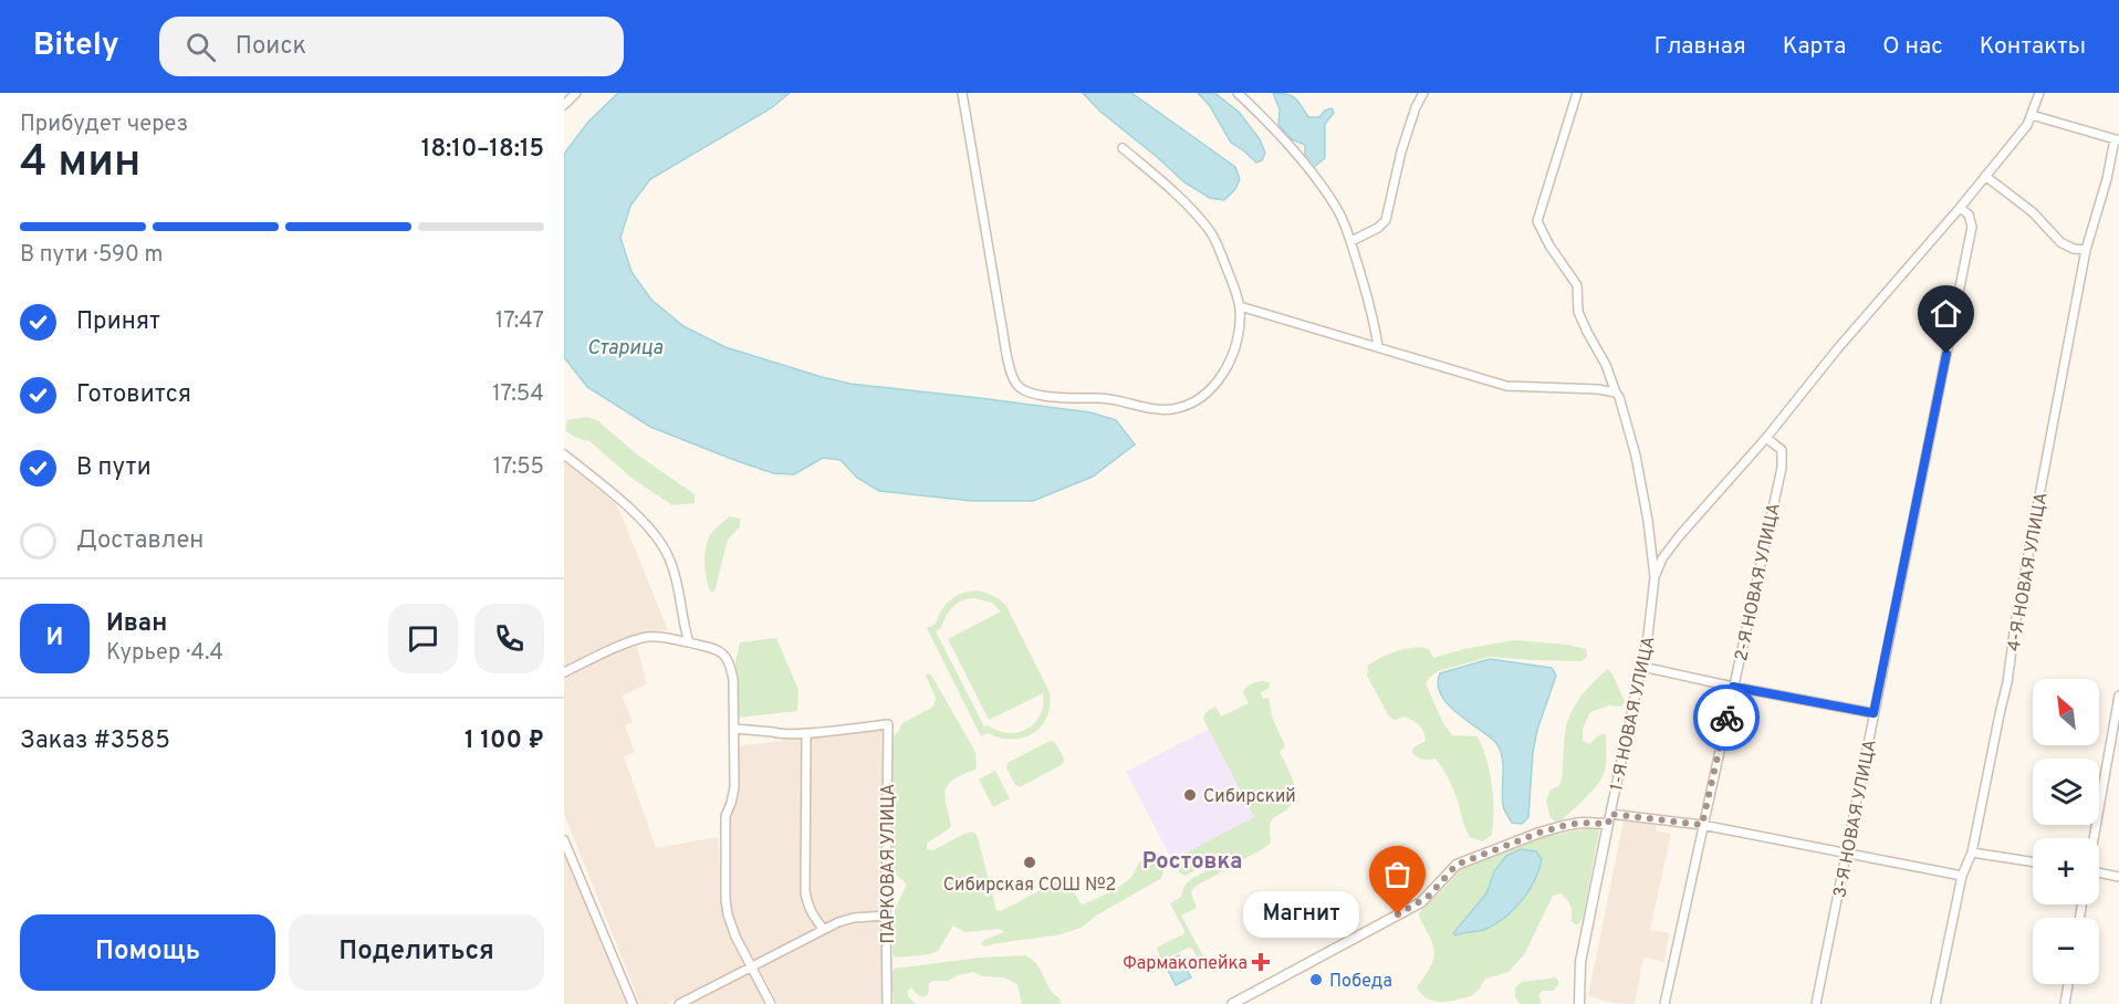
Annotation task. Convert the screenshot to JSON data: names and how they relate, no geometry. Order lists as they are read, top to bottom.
{
  "streets": {
    "street": [
      "4-Я НОВАЯ УЛИЦА",
      "2-Я НОВАЯ УЛИЦА",
      "1-Я НОВАЯ УЛИЦА",
      "3-Я НОВАЯ УЛИЦА",
      "ПАРКОВАЯ УЛИЦА"
    ]
  },
  "districts": ["Ростовка"],
  "water": ["Старица"],
  "places": {
    "other": [
      "Сибирский",
      "Сибирская СОШ №2",
      "Магнит",
      "Победа"
    ],
    "health": ["Фармакопейка"]
  },
  "north": "top left",
  "page": {
    "header": "Bitely",
    "search": "Поиск",
    "nav": [
      "Главная",
      "Карта",
      "О нас",
      "Контакты"
    ],
    "heading": ["4 мин", "Прибудет через", "18:10–18:15"],
    "panel": [
      "Иван",
      "Курьер · 4.4",
      "Заказ #3585",
      "1 100 ₽"
    ],
    "bar": "В пути · 590 m",
    "list": [
      ["Принят", "17:47"],
      ["Готовится", "17:54"],
      ["В пути", "17:55"],
      "Доставлен"
    ],
    "round": "И",
    "map_buttons": ["+", "−"],
    "bubble": "Магнит",
    "buttons": ["Помощь", "Поделиться"]
  }
}
